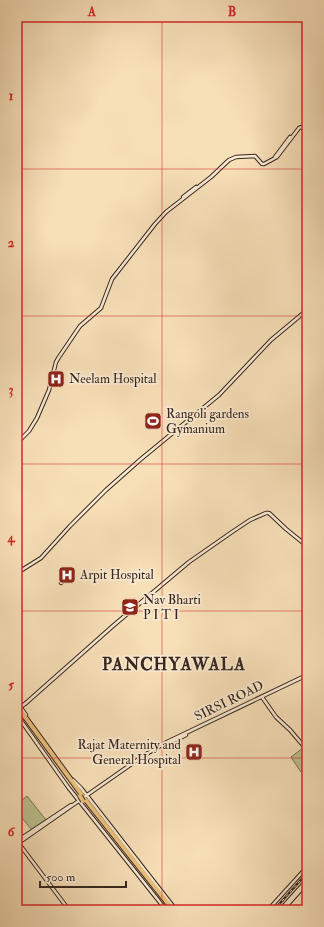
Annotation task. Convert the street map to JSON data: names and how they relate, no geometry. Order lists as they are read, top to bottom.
{
  "streets": {
    "street": ["SIRSI ROAD"]
  },
  "districts": ["PANCHYAWALA"],
  "places": {
    "hospital": ["Neelam Hospital", "Arpit Hospital", "Rajat Maternity and General Hospital"],
    "sports": ["Rangoli gardens Gymanium"],
    "school or university": ["Nav Bharti P I T I"]
  },
  "scale_bar": "500 m",
  "grid": {
    "columns": ["A", "B"],
    "rows": [
      "1",
      "2",
      "3",
      "4",
      "5",
      "6"
    ]
  }
}
